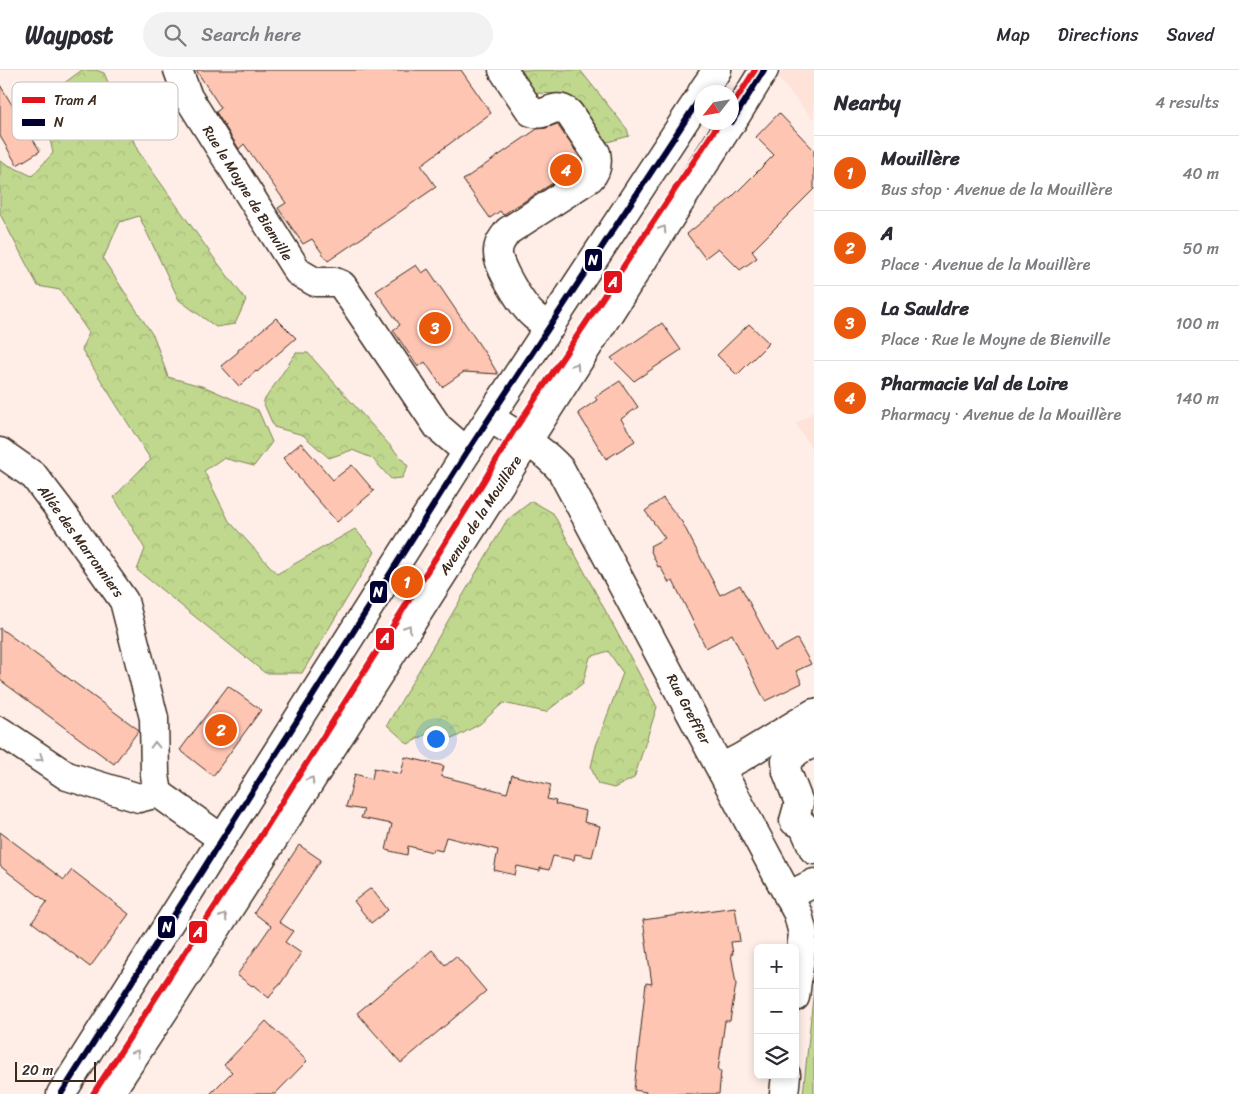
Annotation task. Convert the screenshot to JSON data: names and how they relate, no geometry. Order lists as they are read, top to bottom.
{
  "streets": {
    "street": [
      "Rue le Moyne de Bienville",
      "Avenue de la Mouillère",
      "Allée des Marronniers",
      "Rue Greffier"
    ]
  },
  "crossings": [
    ["Avenue de la Mouillère", "Rue Greffier"]
  ],
  "one_way": ["Allée des Marronniers"],
  "lines": ["tram line A", "transit line N"],
  "legend": ["Tram A", "N"],
  "scale_bar": "20 m",
  "north": "bottom left",
  "page": {
    "header": "Waypost",
    "search": "Search here",
    "nav": ["Map", "Directions", "Saved"],
    "heading": ["Nearby", "4 results"],
    "list": [
      {
        "mark": "1",
        "name": "Mouillère",
        "note": "Bus stop · Avenue de la Mouillère",
        "value": "40 m"
      },
      {
        "mark": "2",
        "name": "A",
        "note": "Place · Avenue de la Mouillère",
        "value": "50 m"
      },
      {
        "mark": "3",
        "name": "La Sauldre",
        "note": "Place · Rue le Moyne de Bienville",
        "value": "100 m"
      },
      {
        "mark": "4",
        "name": "Pharmacie Val de Loire",
        "note": "Pharmacy · Avenue de la Mouillère",
        "value": "140 m"
      }
    ],
    "pins": [
      "4",
      "3",
      "1",
      "2"
    ],
    "map_buttons": ["+", "−"],
    "scale": "20 m"
  }
}
